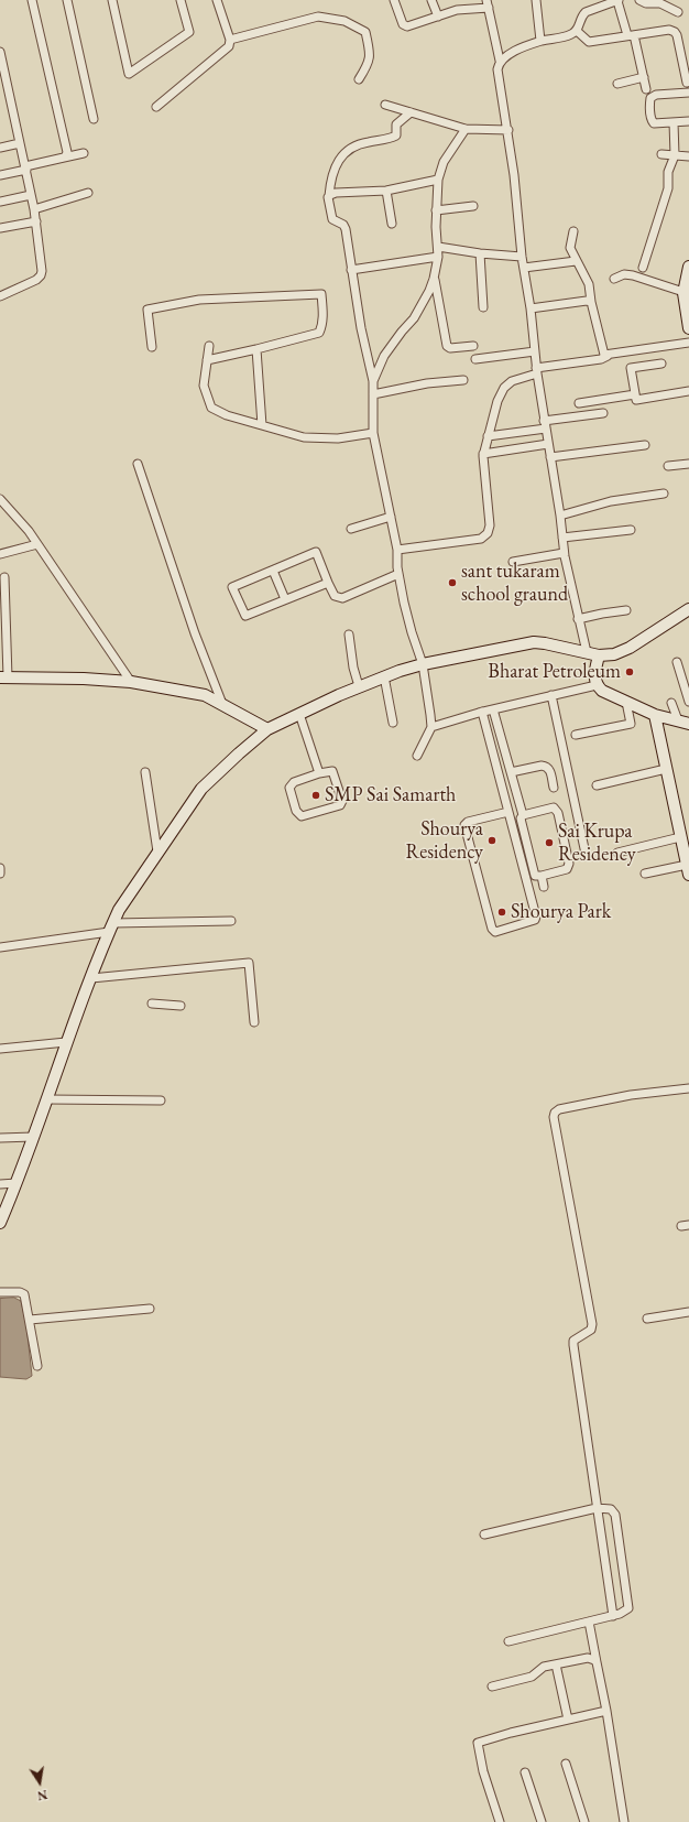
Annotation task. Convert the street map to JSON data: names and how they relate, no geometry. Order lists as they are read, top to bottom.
{
  "places": [
    "sant tukaram school graund",
    "Bharat Petroleum",
    "SMP Sai Samarth",
    "Shourya Residency",
    "Sai Krupa Residency",
    "Shourya Park"
  ],
  "north": "bottom"
}
